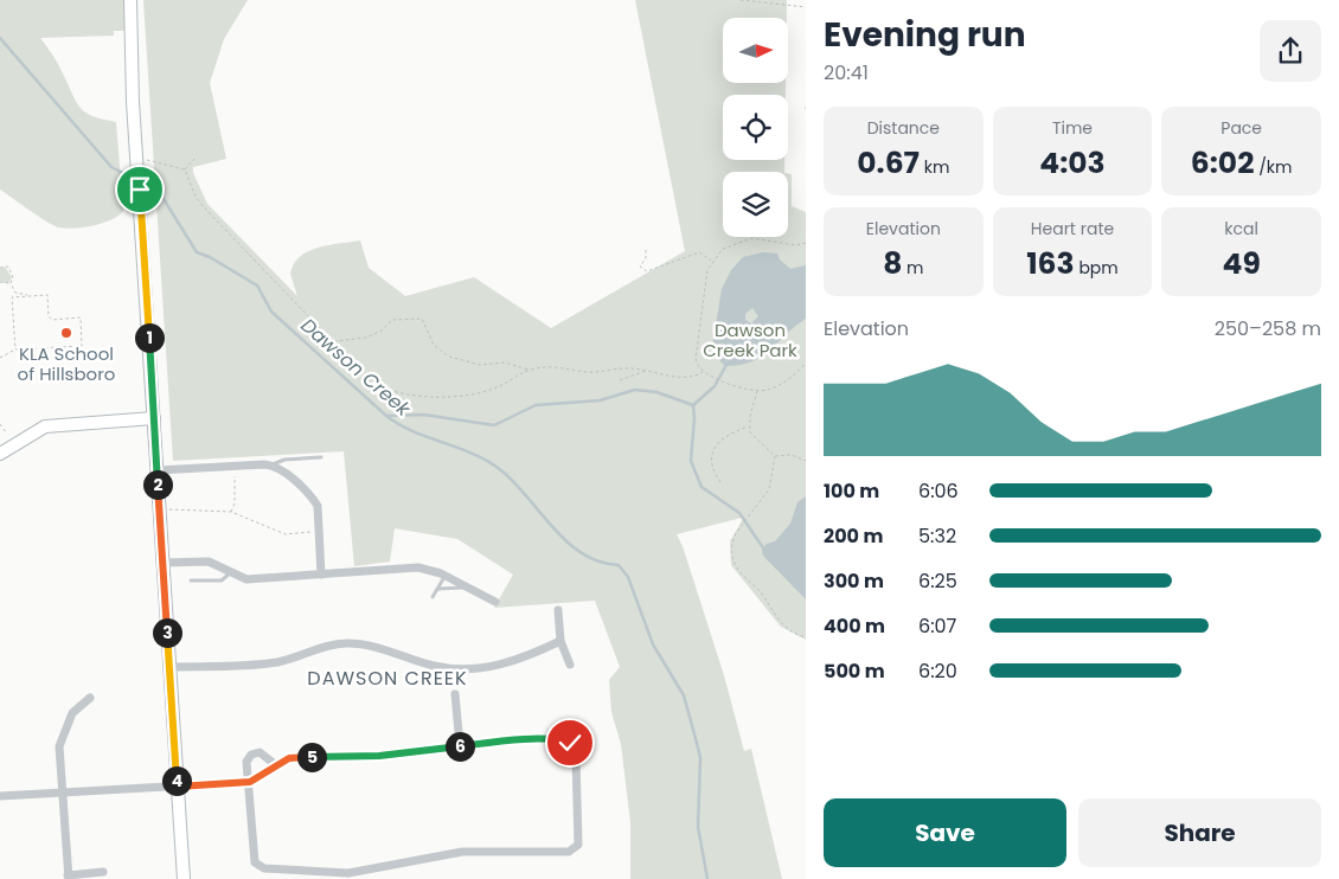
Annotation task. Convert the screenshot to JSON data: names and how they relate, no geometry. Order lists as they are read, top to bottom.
{
  "districts": ["DAWSON CREEK"],
  "water": ["Dawson Creek"],
  "parks": ["Dawson Creek Park"],
  "places": ["KLA School of Hillsboro"],
  "north": "right",
  "page": {
    "heading": ["Evening run", "20:41"],
    "stats": [
      ["Distance", "0.67 km"],
      ["Time", "4:03"],
      ["Pace", "6:02 /km"],
      ["Elevation", "8 m"],
      ["Heart rate", "163 bpm"],
      ["kcal", "49"]
    ],
    "chart": ["Elevation", "250–258 m"],
    "pins": [
      "1",
      "2",
      "3",
      "6",
      "5",
      "4"
    ],
    "list": [
      {
        "name": "100 m",
        "note": "6:06"
      },
      {
        "name": "200 m",
        "note": "5:32"
      },
      {
        "name": "300 m",
        "note": "6:25"
      },
      {
        "name": "400 m",
        "note": "6:07"
      },
      {
        "name": "500 m",
        "note": "6:20"
      }
    ],
    "buttons": ["Save", "Share"]
  }
}
